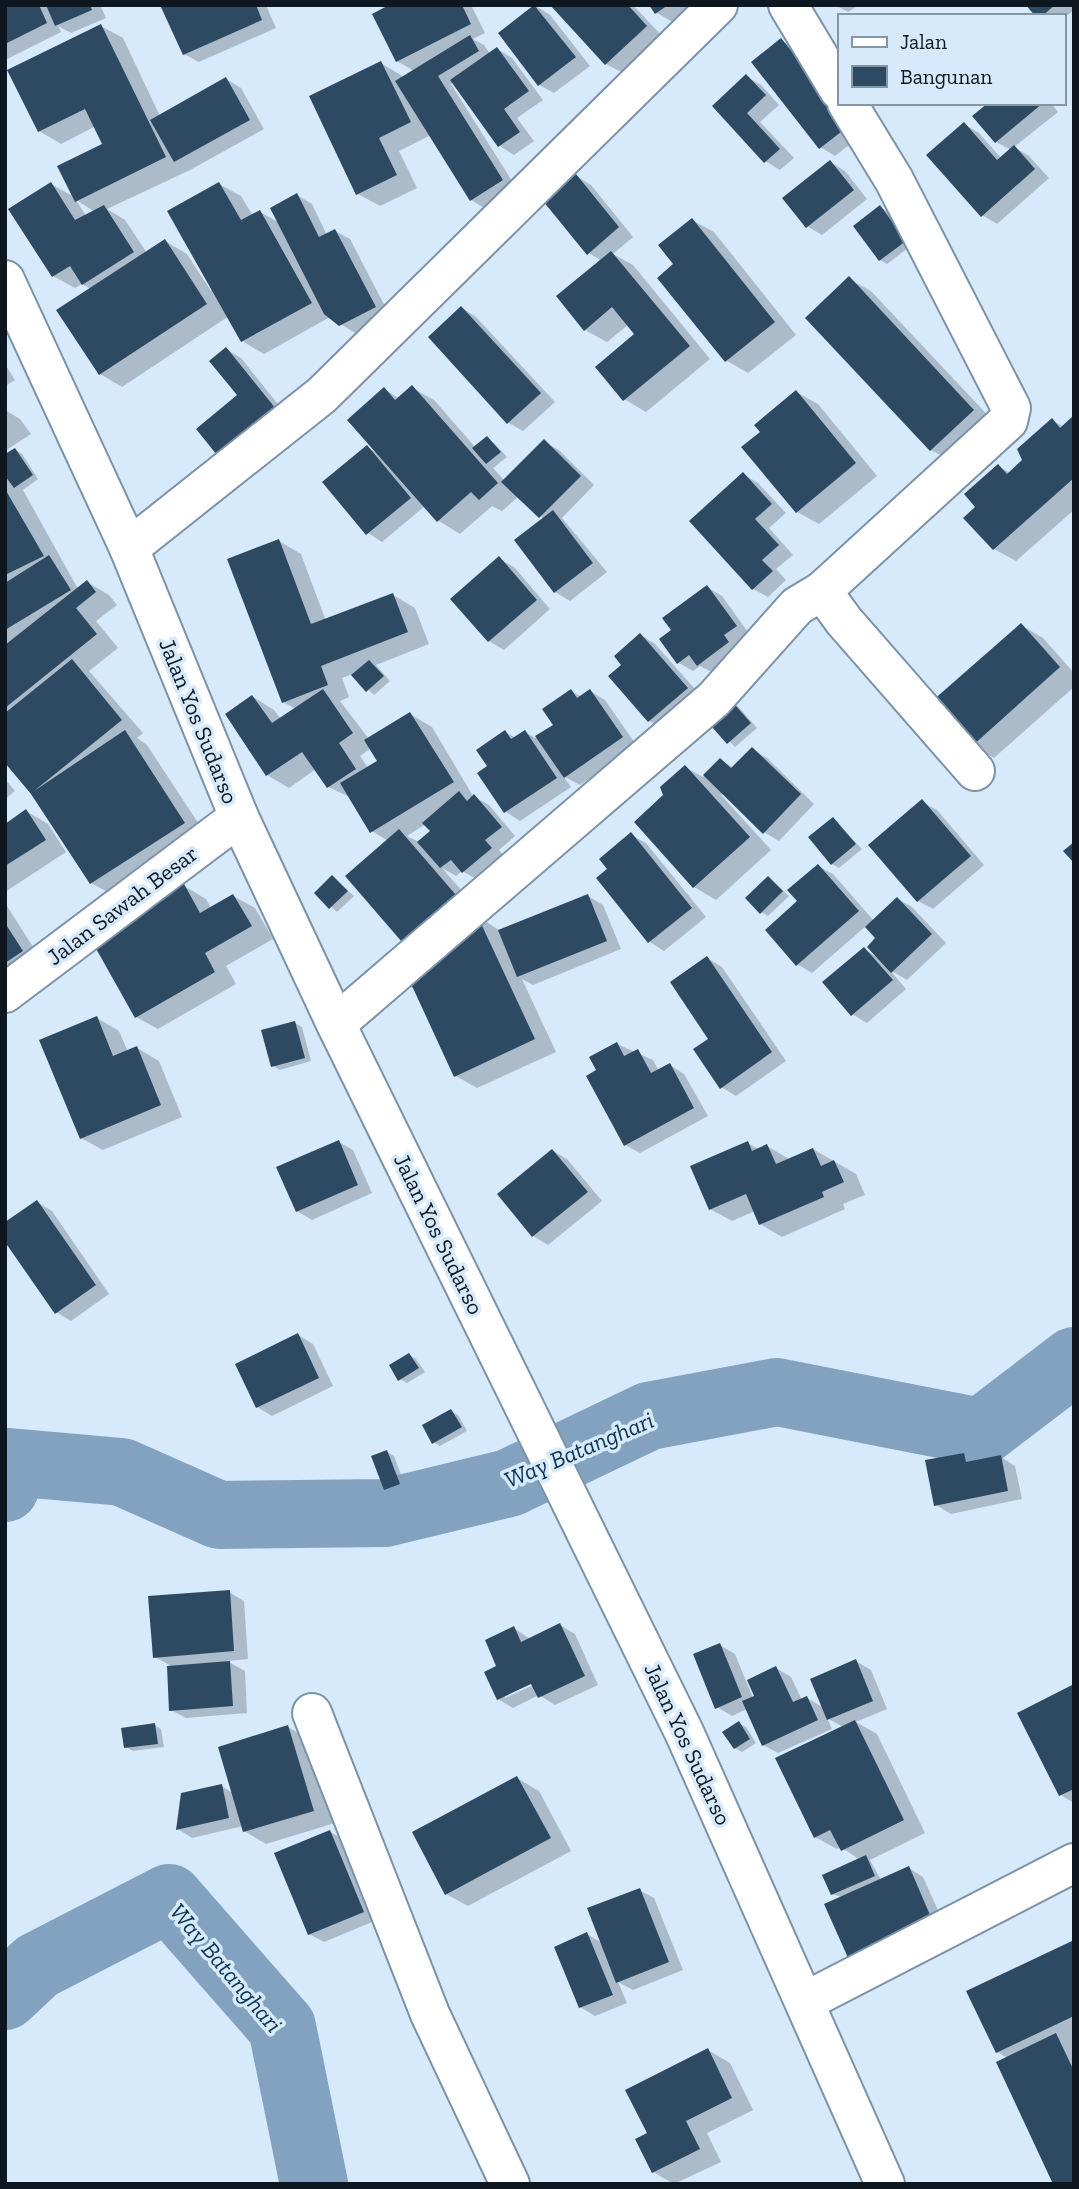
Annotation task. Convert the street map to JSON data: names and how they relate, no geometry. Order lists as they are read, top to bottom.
{
  "streets": {
    "street": ["Jalan Yos Sudarso", "Jalan Sawah Besar"]
  },
  "crossings": [
    ["Jalan Yos Sudarso", "Jalan Sawah Besar"]
  ],
  "water": ["Way Batanghari"],
  "legend": ["Jalan", "Bangunan"]
}
